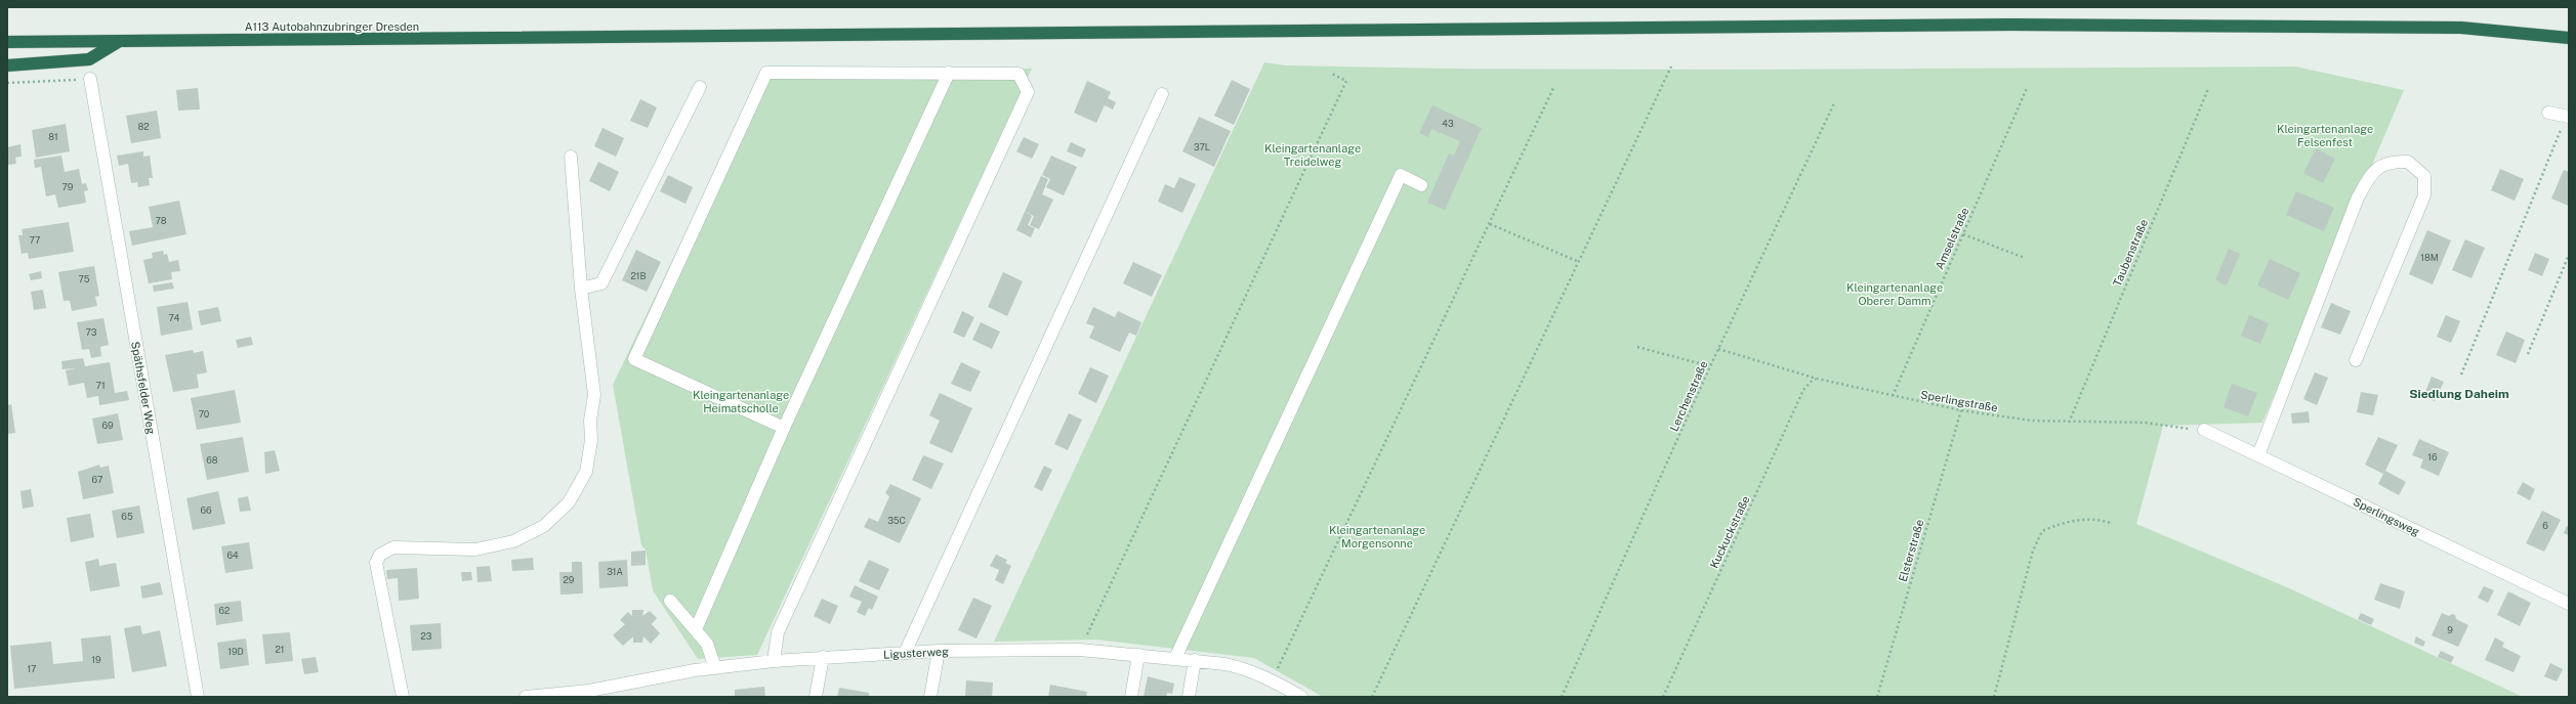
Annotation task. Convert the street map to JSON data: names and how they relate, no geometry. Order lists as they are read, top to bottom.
{
  "streets": {
    "highway": ["A113 Autobahnzubringer Dresden"],
    "street": ["Späthsfelder Weg", "Sperlingsweg", "Ligusterweg"],
    "path": [
      "Amselstraße",
      "Taubenstraße",
      "Lerchenstraße",
      "Sperlingstraße",
      "Kuckuckstraße",
      "Elsterstraße"
    ]
  },
  "crossings": [
    ["Amselstraße", "Sperlingstraße"],
    ["Taubenstraße", "Sperlingstraße"],
    ["Lerchenstraße", "Sperlingstraße"],
    ["Sperlingstraße", "Sperlingsweg"],
    ["Sperlingstraße", "Kuckuckstraße"],
    ["Sperlingstraße", "Elsterstraße"]
  ],
  "districts": ["Siedlung Daheim"],
  "parks": [
    "Kleingartenanlage Felsenfest",
    "Kleingartenanlage Treidelweg",
    "Kleingartenanlage Oberer Damm",
    "Kleingartenanlage Heimatscholle",
    "Kleingartenanlage Morgensonne"
  ],
  "house_numbers": [
    "43",
    "82",
    "81",
    "37L",
    "79",
    "78",
    "77",
    "18M",
    "21B",
    "75",
    "74",
    "73",
    "71",
    "70",
    "69",
    "16",
    "68",
    "67",
    "66",
    "65",
    "35C",
    "6",
    "64",
    "31A",
    "29",
    "62",
    "9",
    "23",
    "21",
    "19D",
    "19",
    "17"
  ]
}
